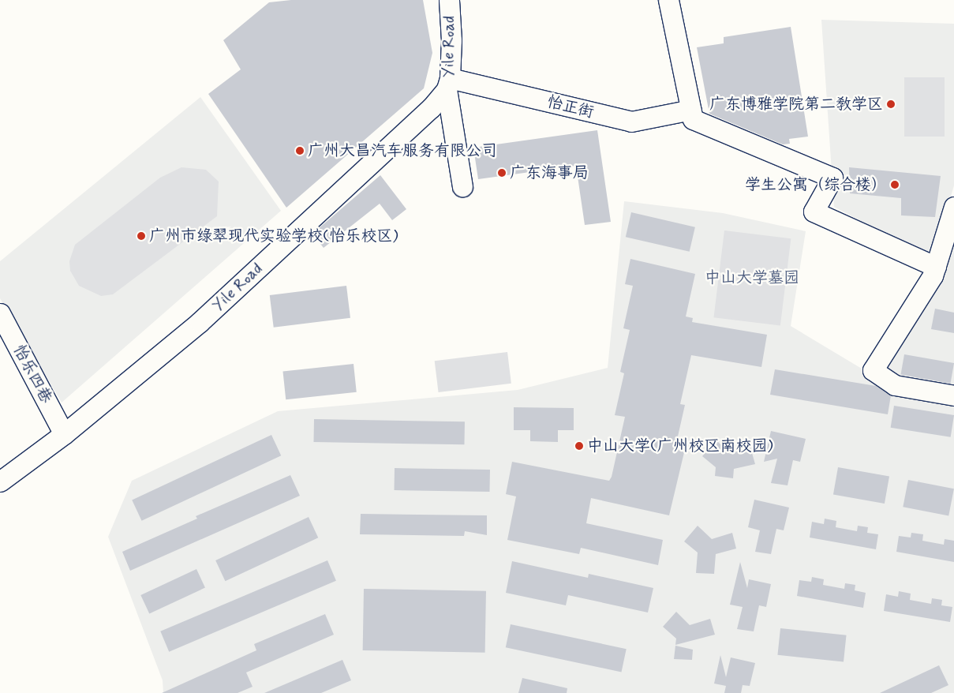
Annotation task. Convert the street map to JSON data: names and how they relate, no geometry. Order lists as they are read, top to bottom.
{
  "streets": {
    "street": ["Yile Road", "怡正街", "怡乐四巷"]
  },
  "crossings": [
    ["Yile Road", "怡正街"],
    ["Yile Road", "怡乐四巷"]
  ],
  "parks": ["中山大学墓园"],
  "places": [
    "广东博雅学院第二教学区",
    "广州大昌汽车服务有限公司",
    "广东海事局",
    "学生公寓（综合楼）",
    "广州市绿翠现代实验学校(怡乐校区)",
    "中山大学(广州校区南校园)"
  ]
}
